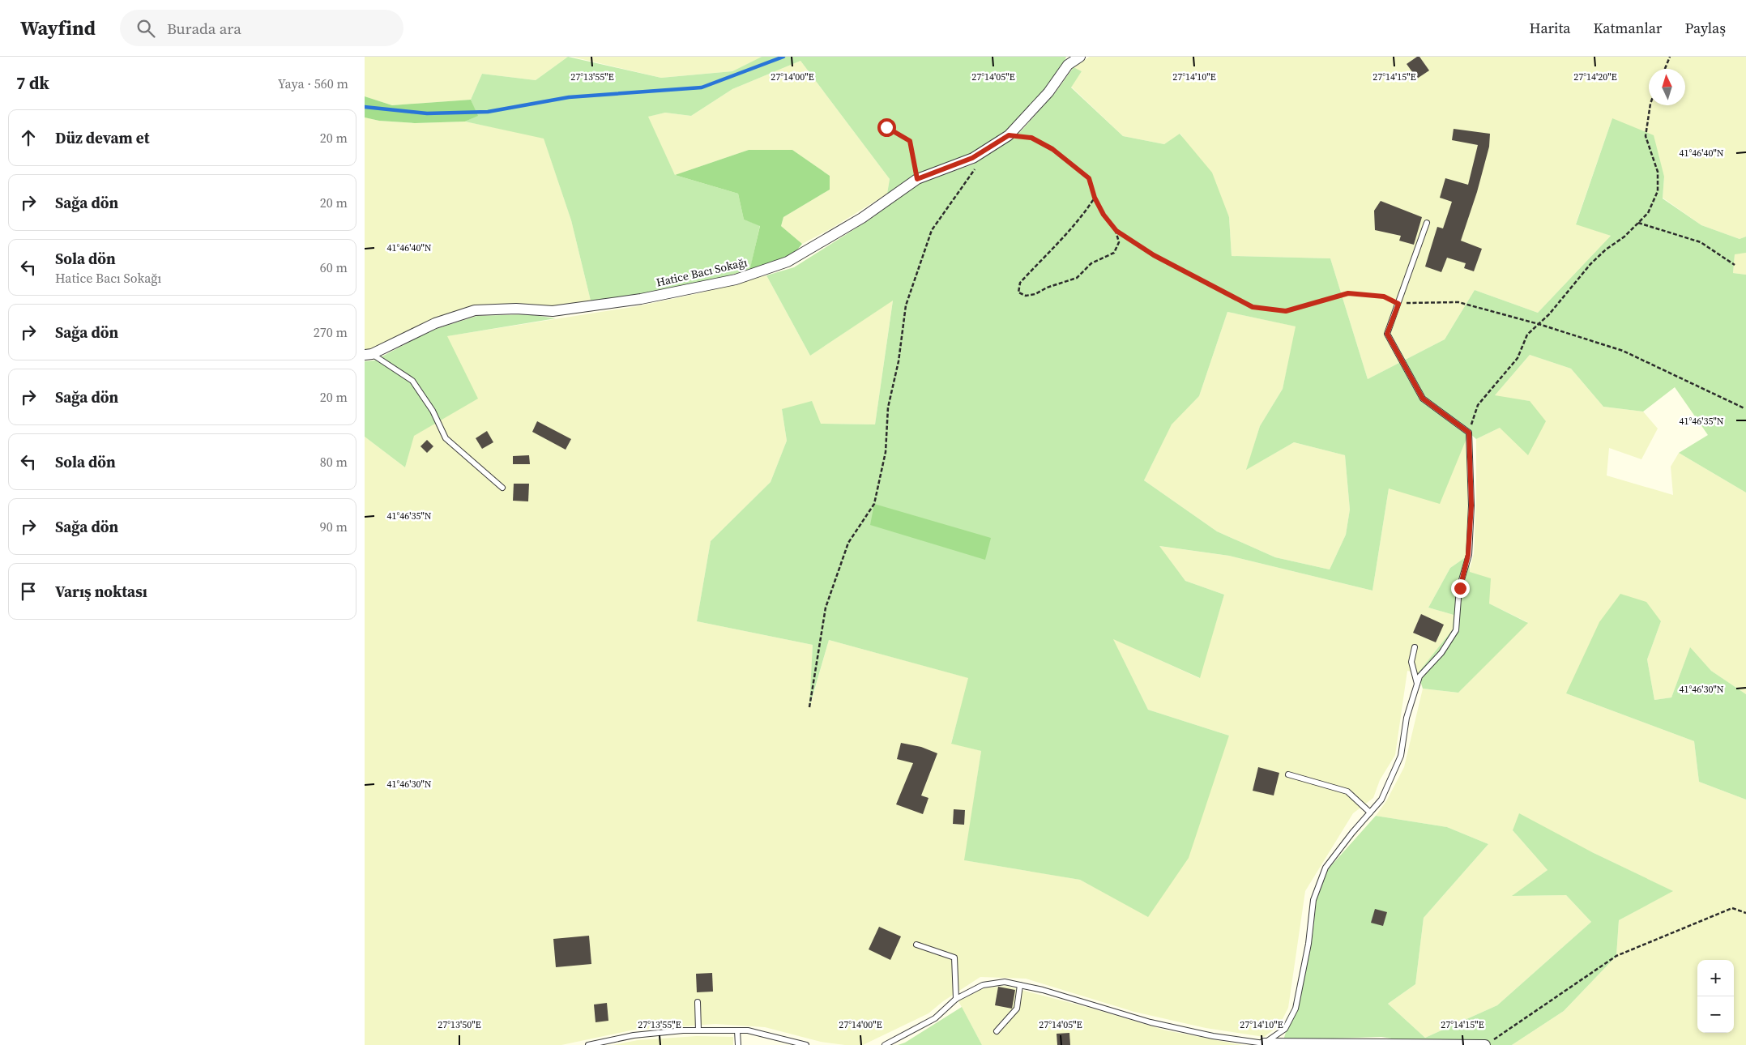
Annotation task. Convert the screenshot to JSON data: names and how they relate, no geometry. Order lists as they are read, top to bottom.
{
  "streets": {
    "street": ["Hatice Bacı Sokağı"]
  },
  "north": "top",
  "page": {
    "header": "Wayfind",
    "search": "Burada ara",
    "nav": ["Harita", "Katmanlar", "Paylaş"],
    "heading": ["7 dk", "Yaya · 560 m"],
    "list": [
      ["Düz devam et", "20 m"],
      ["Sağa dön", "20 m"],
      ["Sola dön", "Hatice Bacı Sokağı", "60 m"],
      ["Sağa dön", "270 m"],
      ["Sağa dön", "20 m"],
      ["Sola dön", "80 m"],
      ["Sağa dön", "90 m"],
      "Varış noktası"
    ],
    "map_buttons": ["+", "−"]
  },
  "coordinates": [
    "27°13'55\"E",
    "27°14'00\"E",
    "27°14'05\"E",
    "27°14'10\"E",
    "27°14'15\"E",
    "27°14'20\"E",
    "41°46'40\"N",
    "41°46'35\"N",
    "41°46'30\"N",
    "27°13'50\"E"
  ]
}
